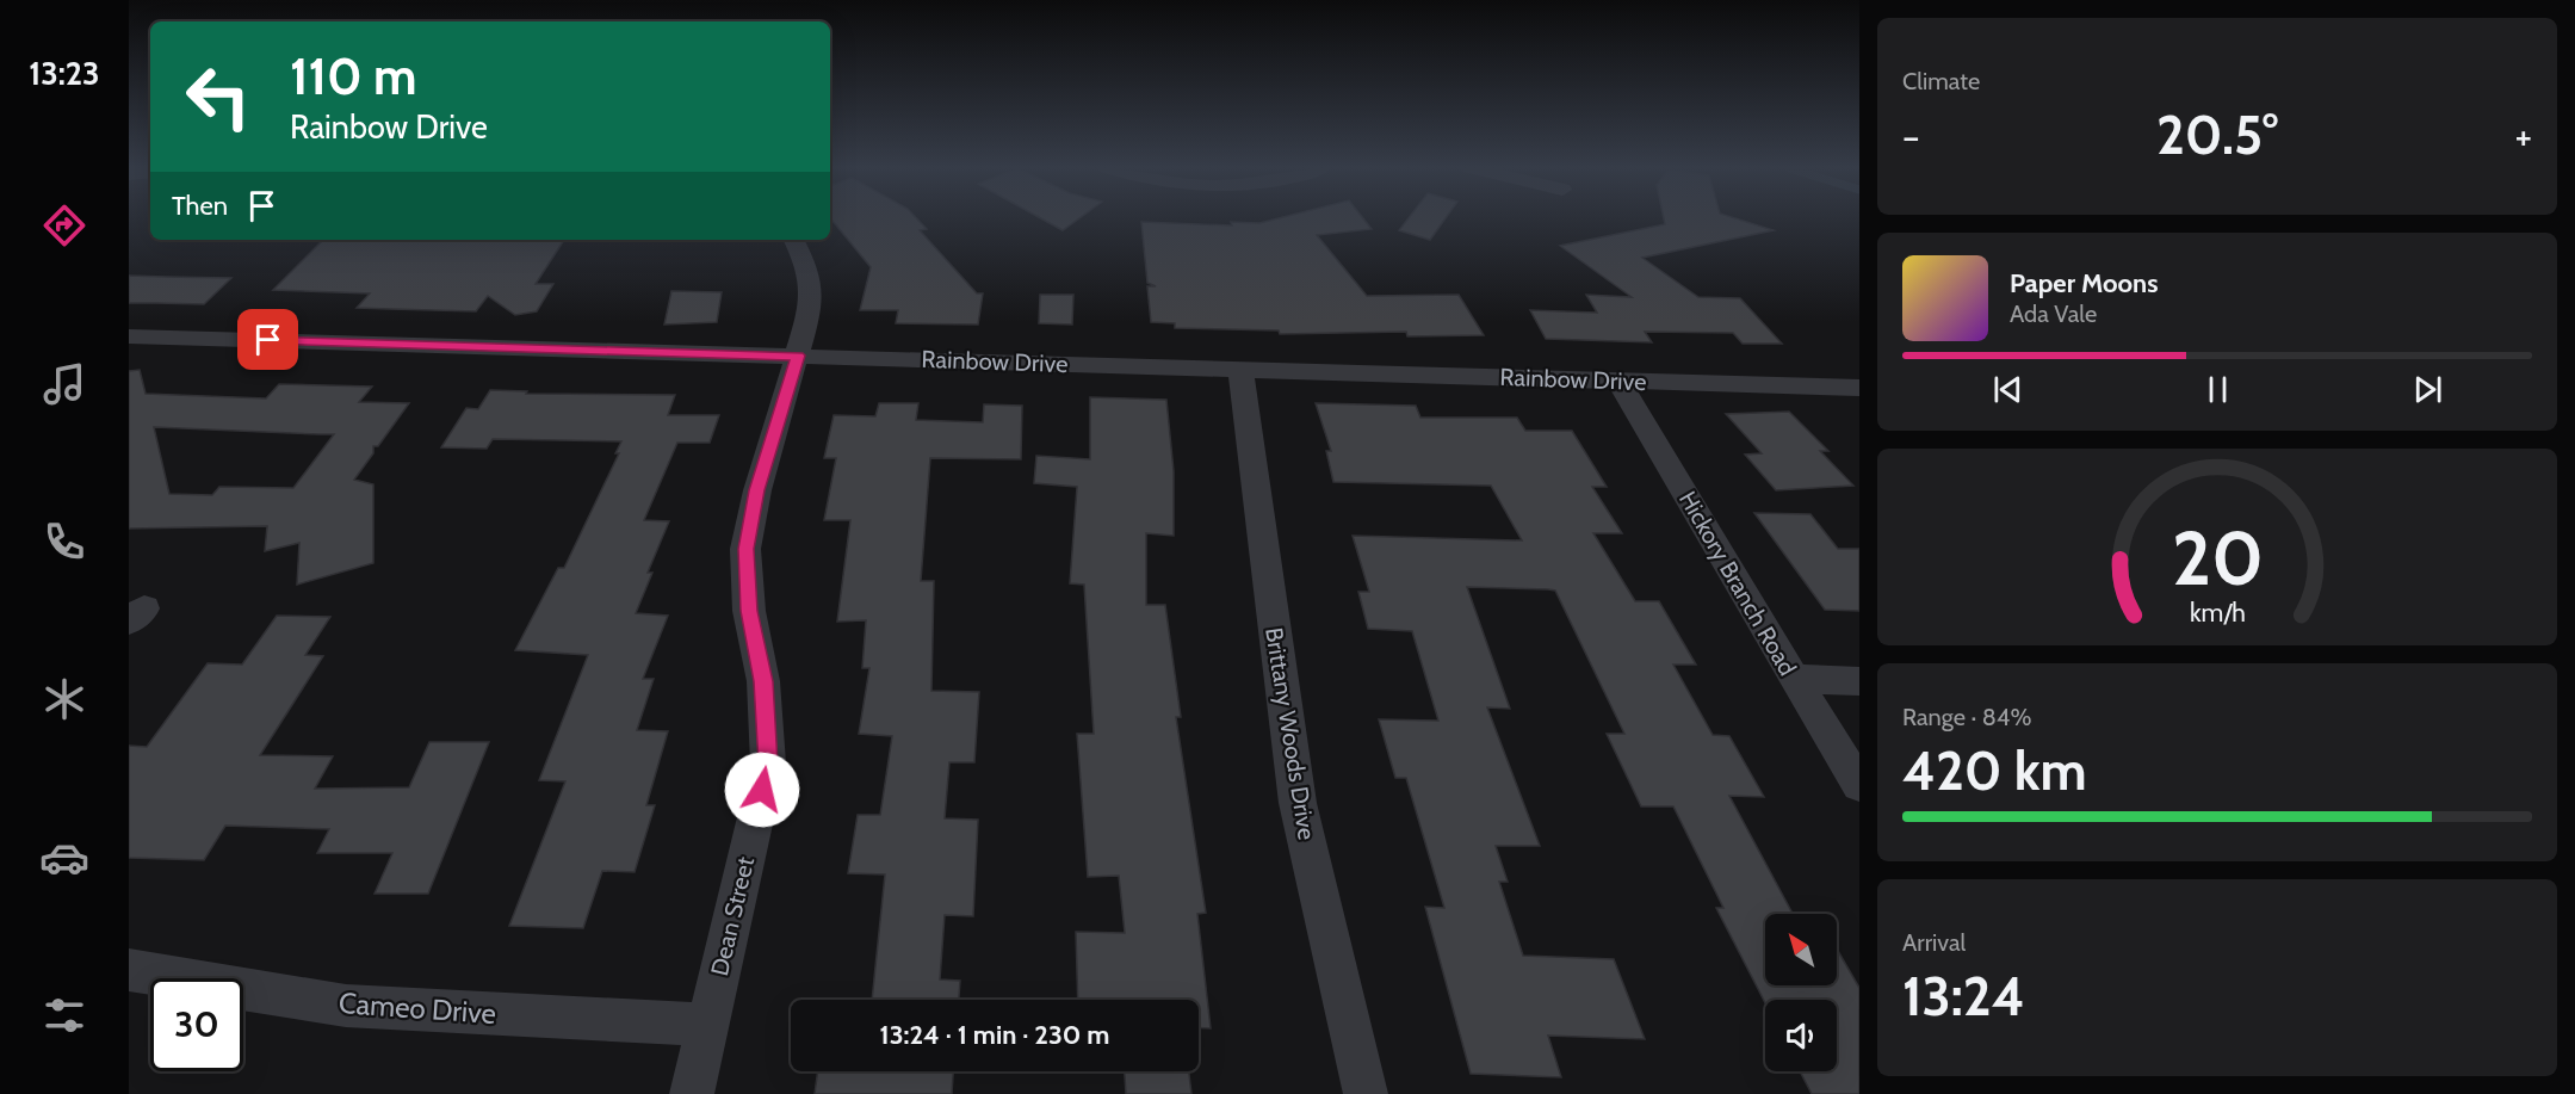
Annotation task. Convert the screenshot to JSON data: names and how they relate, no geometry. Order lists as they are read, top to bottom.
{
  "streets": {
    "street": [
      "Rainbow Drive",
      "Hickory Branch Road",
      "Brittany Woods Drive",
      "Dean Street",
      "Cameo Drive"
    ]
  },
  "crossings": [
    ["Rainbow Drive", "Hickory Branch Road"],
    ["Rainbow Drive", "Brittany Woods Drive"],
    ["Rainbow Drive", "Dean Street"],
    ["Dean Street", "Cameo Drive"]
  ],
  "north": "top left",
  "page": {
    "tabs": "13:23",
    "tile": [
      "Climate",
      ["Range · 84%", "420 km"],
      ["Arrival", "13:24"]
    ],
    "turn": ["110 m", "Rainbow Drive"],
    "heat": ["−", "20.5°", "+"],
    "then": "Then",
    "song": ["Paper Moons", "Ada Vale"],
    "limit": "30",
    "trip": "13:24 · 1 min · 230 m",
    "gauge": ["20", "km/h"]
  }
}
